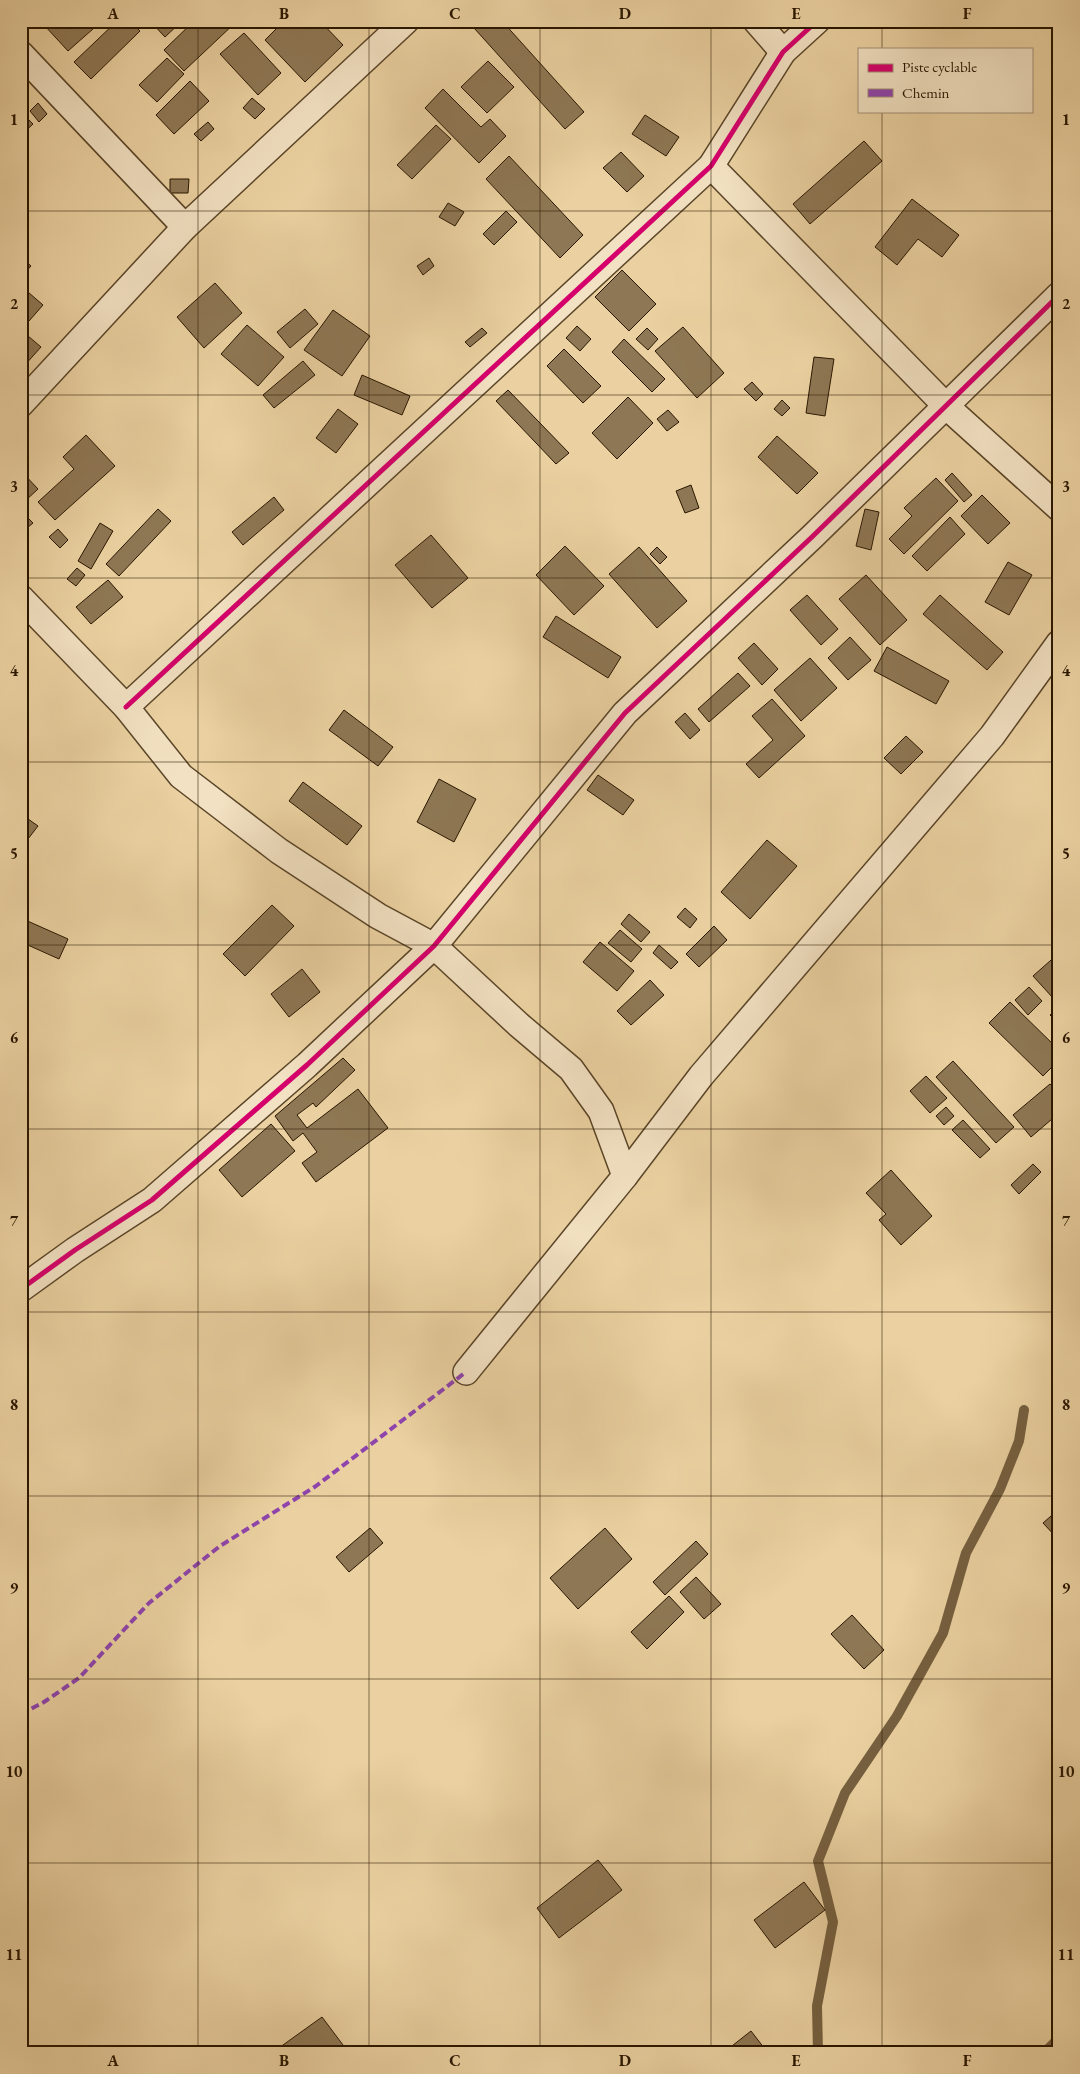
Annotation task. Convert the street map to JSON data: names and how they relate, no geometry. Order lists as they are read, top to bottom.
{
  "legend": ["Piste cyclable", "Chemin"],
  "grid": {
    "columns": [
      "A",
      "B",
      "C",
      "D",
      "E",
      "F"
    ],
    "rows": [
      "1",
      "2",
      "3",
      "4",
      "5",
      "6",
      "7",
      "8",
      "9",
      "10",
      "11"
    ]
  }
}
